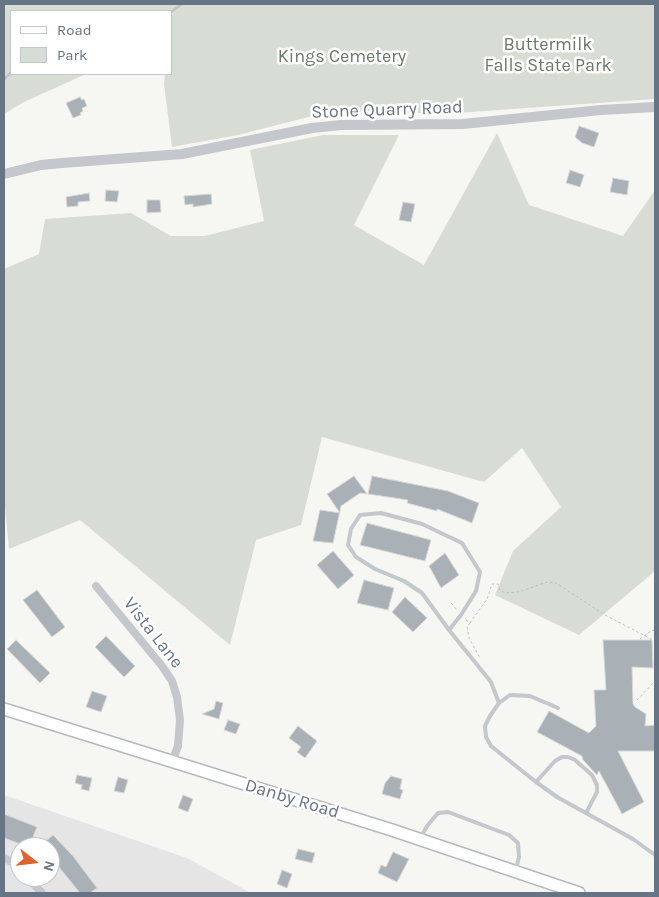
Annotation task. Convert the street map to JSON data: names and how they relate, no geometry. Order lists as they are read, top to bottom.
{
  "streets": {
    "main road": ["Danby Road"],
    "street": ["Stone Quarry Road", "Vista Lane"]
  },
  "crossings": [
    ["Vista Lane", "Danby Road"]
  ],
  "parks": ["Buttermilk Falls State Park", "Kings Cemetery"],
  "legend": ["Road", "Park"],
  "north": "right"
}
